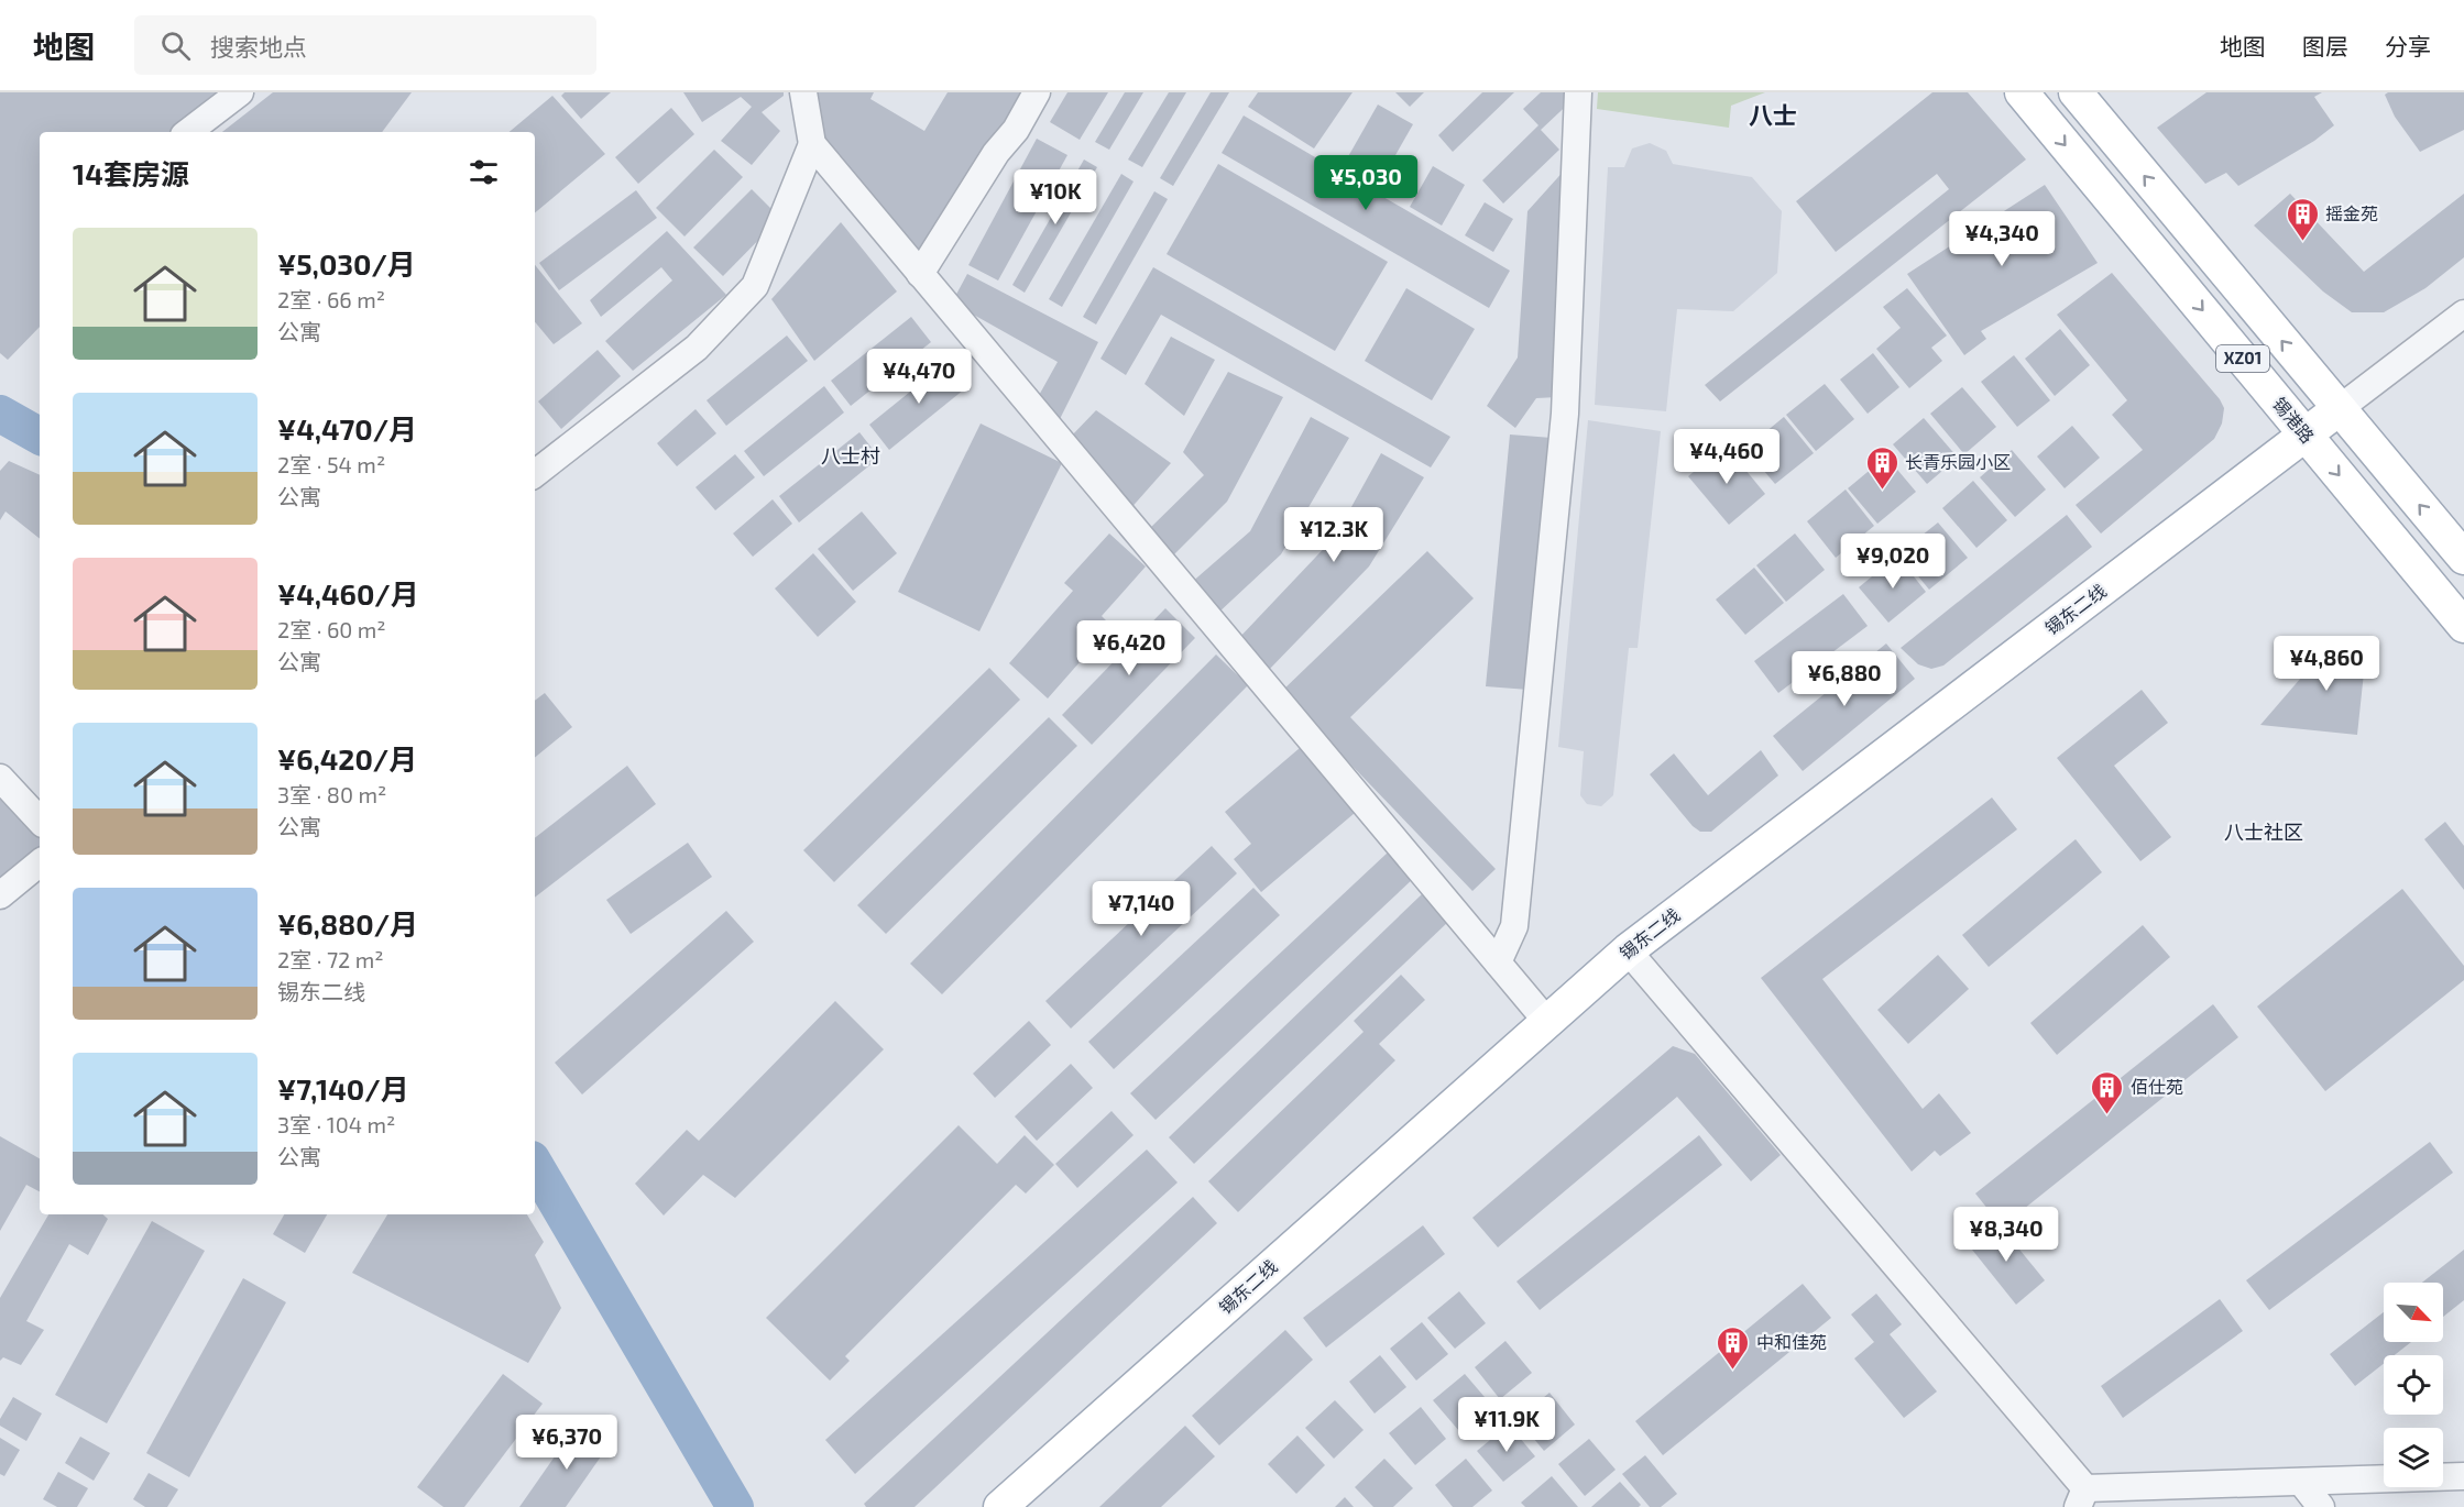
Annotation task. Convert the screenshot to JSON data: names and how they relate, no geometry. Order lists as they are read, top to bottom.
{
  "streets": {
    "main road": ["XZ01", "锡港路", "锡东二线"]
  },
  "crossings": [
    ["XZ01", "锡东二线"],
    ["锡港路", "锡东二线"]
  ],
  "districts": ["八士", "八士村", "八士社区"],
  "places": {
    "building": [
      "摇金苑",
      "长青乐园小区",
      "佰仕苑",
      "中和佳苑"
    ]
  },
  "north": "bottom right",
  "page": {
    "header": "地图",
    "search": "搜索地点",
    "nav": ["地图", "图层", "分享"],
    "heading": "14套房源",
    "price": [
      "¥5,030",
      "¥10K",
      "¥4,340",
      "¥4,470",
      "¥4,460",
      "¥12.3K",
      "¥9,020",
      "¥6,420",
      "¥4,860",
      "¥6,880",
      "¥7,140",
      "¥8,340",
      "¥11.9K",
      "¥6,370"
    ],
    "list": [
      {
        "name": "¥5,030/月",
        "note": "2室 · 66 m² · 公寓"
      },
      {
        "name": "¥4,470/月",
        "note": "2室 · 54 m² · 公寓"
      },
      {
        "name": "¥4,460/月",
        "note": "2室 · 60 m² · 公寓"
      },
      {
        "name": "¥6,420/月",
        "note": "3室 · 80 m² · 公寓"
      },
      {
        "name": "¥6,880/月",
        "note": "2室 · 72 m² · 锡东二线"
      },
      {
        "name": "¥7,140/月",
        "note": "3室 · 104 m² · 公寓"
      }
    ]
  }
}
